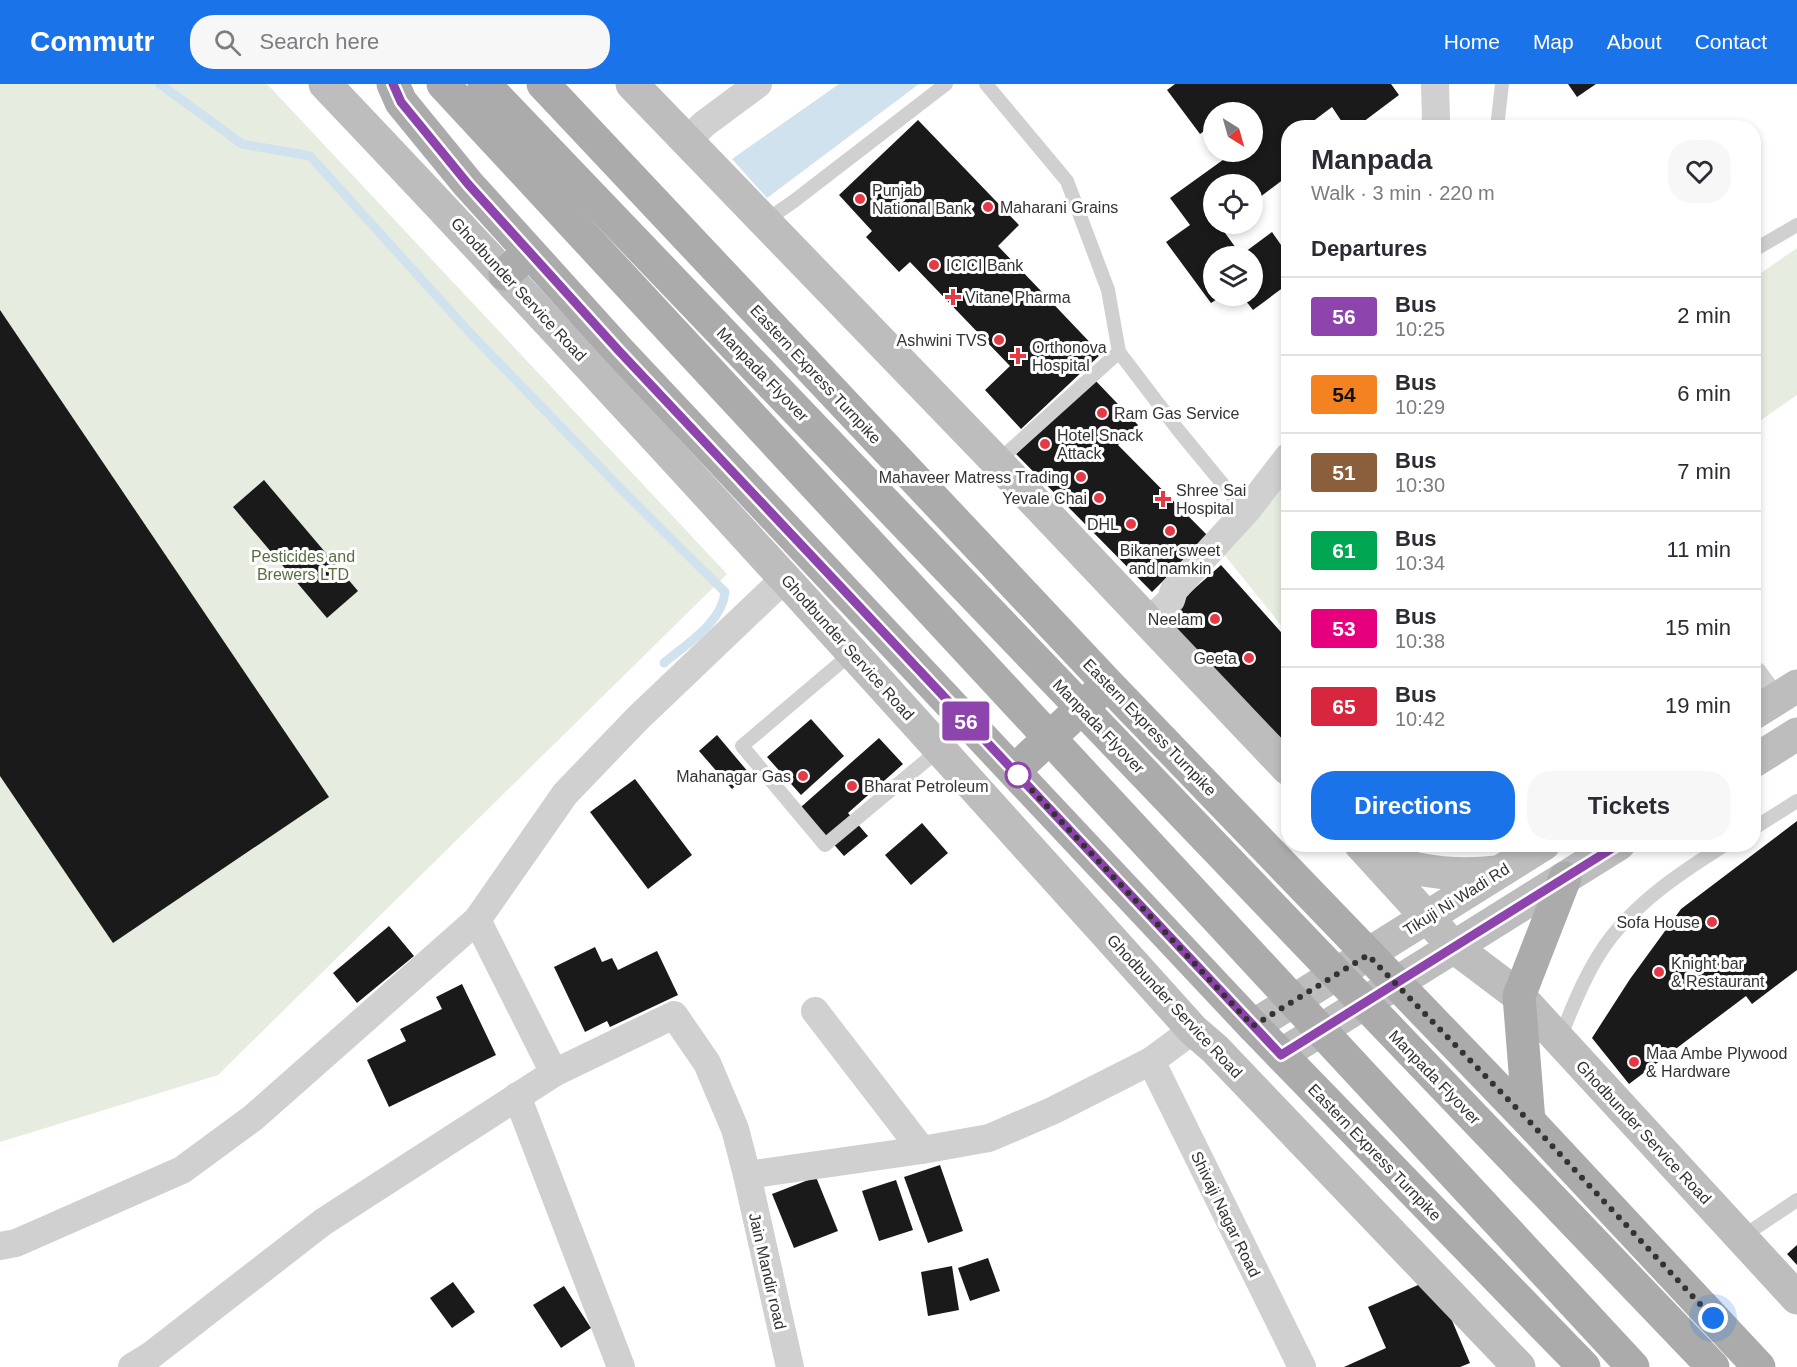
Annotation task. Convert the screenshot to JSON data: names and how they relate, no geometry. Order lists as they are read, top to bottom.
{
  "streets": {
    "main road": ["Manpada Flyover", "Eastern Express Turnpike"],
    "street": [
      "Ghodbunder Service Road",
      "Tikuji Ni Wadi Rd",
      "Shivaji Nagar Road",
      "Jain Mandir road"
    ]
  },
  "crossings": [
    ["Ghodbunder Service Road", "Tikuji Ni Wadi Rd"],
    ["Eastern Express Turnpike", "Tikuji Ni Wadi Rd"]
  ],
  "parks": ["Pesticides and Brewers LTD"],
  "places": {
    "other": [
      "Punjab National Bank",
      "Maharani Grains",
      "ICICI Bank",
      "Ashwini TVS",
      "Ram Gas Service",
      "Hotel Snack Attack",
      "Mahaveer Matress Trading",
      "Yevale Chai",
      "DHL",
      "Bikaner sweet and namkin",
      "Neelam",
      "Geeta",
      "Mahanagar Gas",
      "Bharat Petroleum",
      "Sofa House",
      "Knight bar & Restaurant",
      "Maa Ambe Plywood & Hardware"
    ],
    "health": ["Vitane Pharma", "Orthonova Hospital", "Shree Sai Hospital"]
  },
  "lines": ["bus line 56"],
  "north": "bottom right",
  "page": {
    "header": "Commutr",
    "search": "Search here",
    "nav": [
      "Home",
      "Map",
      "About",
      "Contact"
    ],
    "on_map": "56",
    "heading": [
      ["Manpada", "Walk · 3 min · 220 m"],
      "Departures"
    ],
    "list": [
      {
        "mark": "56",
        "name": "Bus",
        "note": "10:25",
        "value": "2 min"
      },
      {
        "mark": "54",
        "name": "Bus",
        "note": "10:29",
        "value": "6 min"
      },
      {
        "mark": "51",
        "name": "Bus",
        "note": "10:30",
        "value": "7 min"
      },
      {
        "mark": "61",
        "name": "Bus",
        "note": "10:34",
        "value": "11 min"
      },
      {
        "mark": "53",
        "name": "Bus",
        "note": "10:38",
        "value": "15 min"
      },
      {
        "mark": "65",
        "name": "Bus",
        "note": "10:42",
        "value": "19 min"
      }
    ],
    "buttons": ["Directions", "Tickets"]
  }
}
